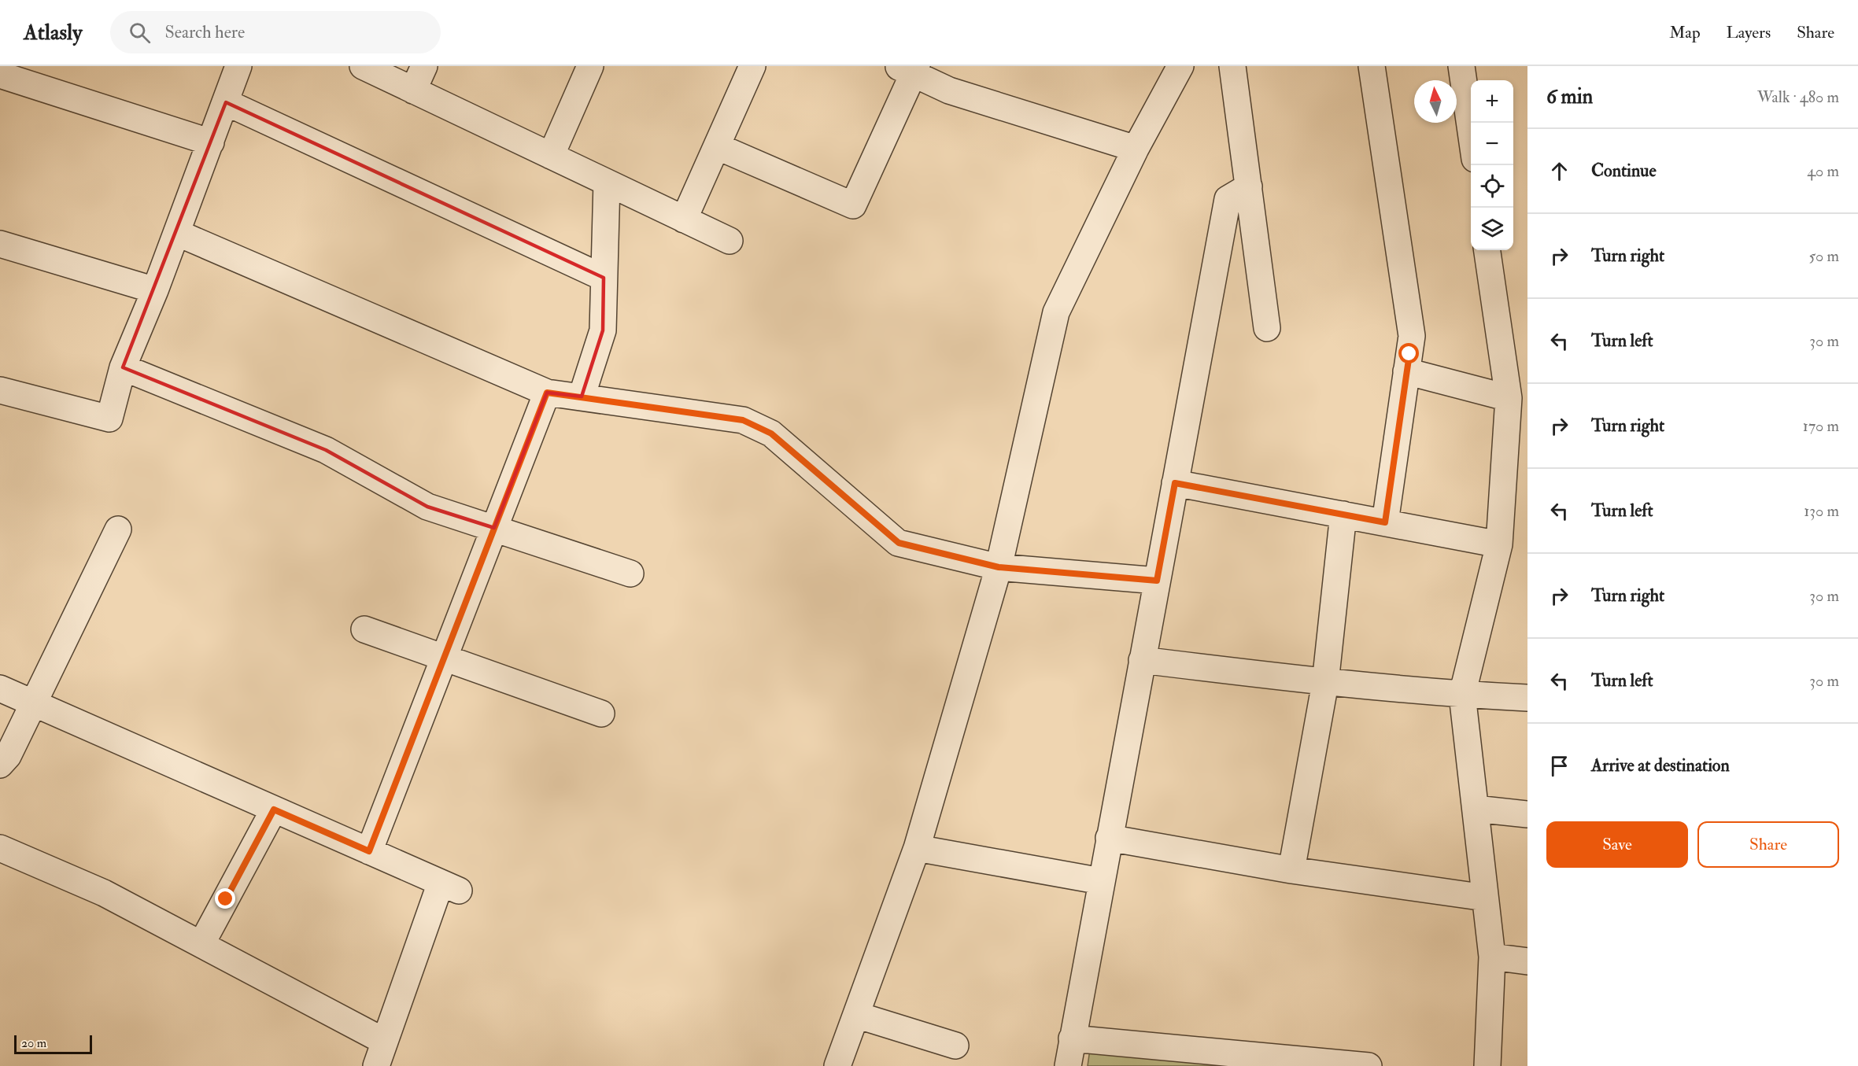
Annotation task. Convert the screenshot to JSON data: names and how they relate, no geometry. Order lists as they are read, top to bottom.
{
  "scale_bar": "20 m",
  "north": "top",
  "page": {
    "header": "Atlasly",
    "search": "Search here",
    "nav": ["Map", "Layers", "Share"],
    "heading": ["6 min", "Walk · 480 m"],
    "map_buttons": ["+", "−"],
    "list": [
      ["Continue", "40 m"],
      ["Turn right", "50 m"],
      ["Turn left", "30 m"],
      ["Turn right", "170 m"],
      ["Turn left", "130 m"],
      ["Turn right", "30 m"],
      ["Turn left", "30 m"],
      "Arrive at destination"
    ],
    "buttons": ["Save", "Share"],
    "scale": "20 m"
  }
}
